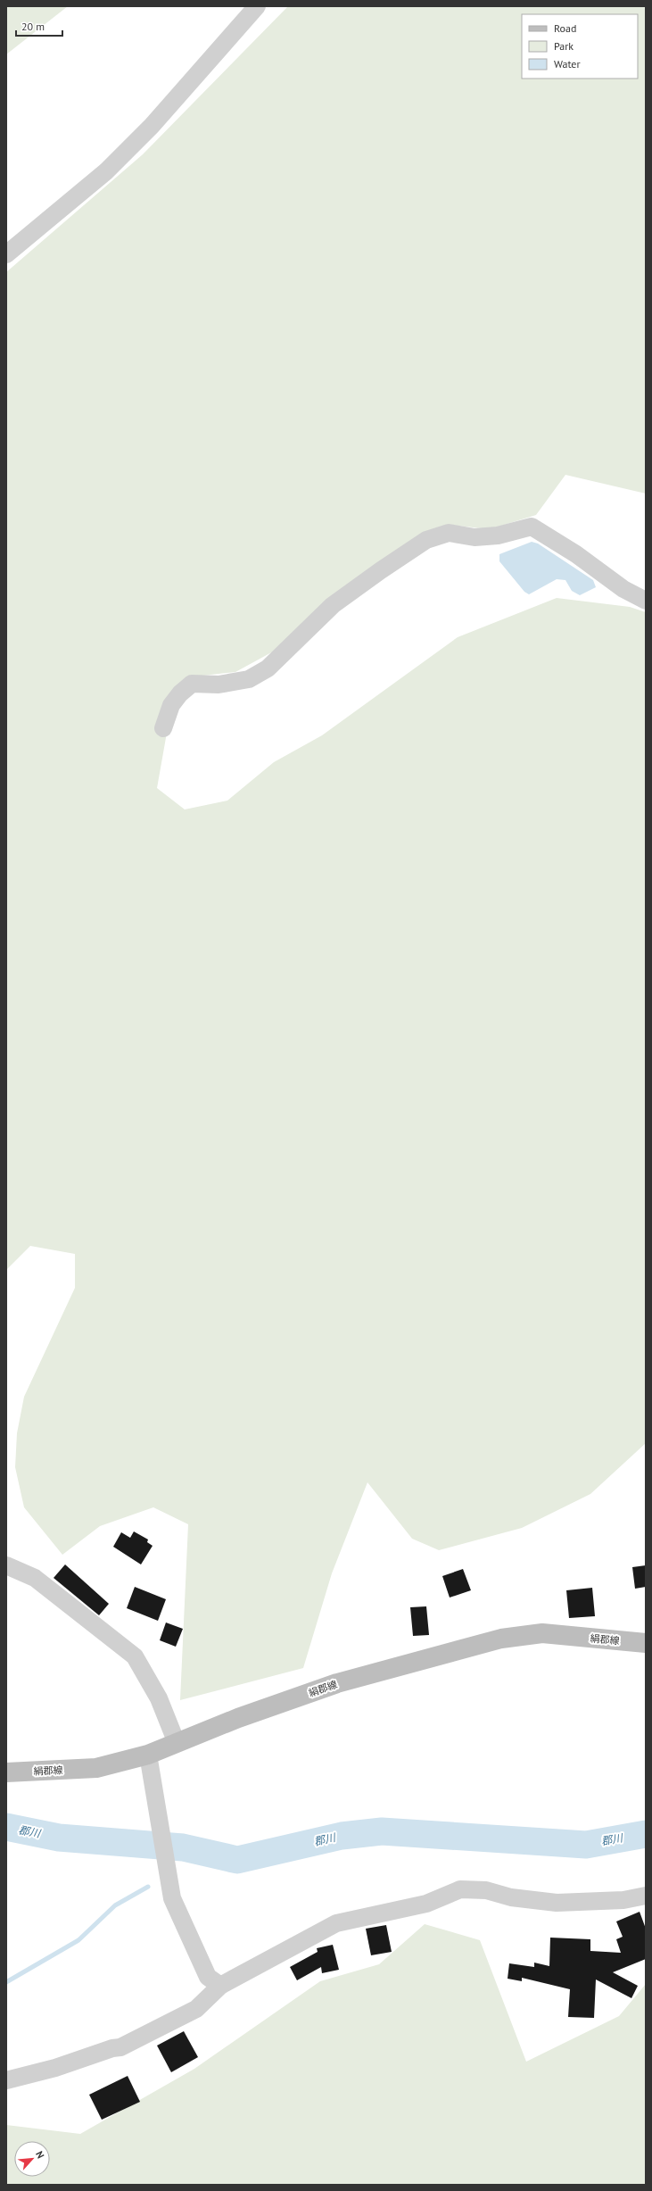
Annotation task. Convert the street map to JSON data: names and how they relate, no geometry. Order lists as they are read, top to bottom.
{
  "streets": {
    "main road": ["絹郡線"]
  },
  "water": ["郡川"],
  "legend": ["Road", "Park", "Water"],
  "scale_bar": "20 m",
  "north": "top right"
}
